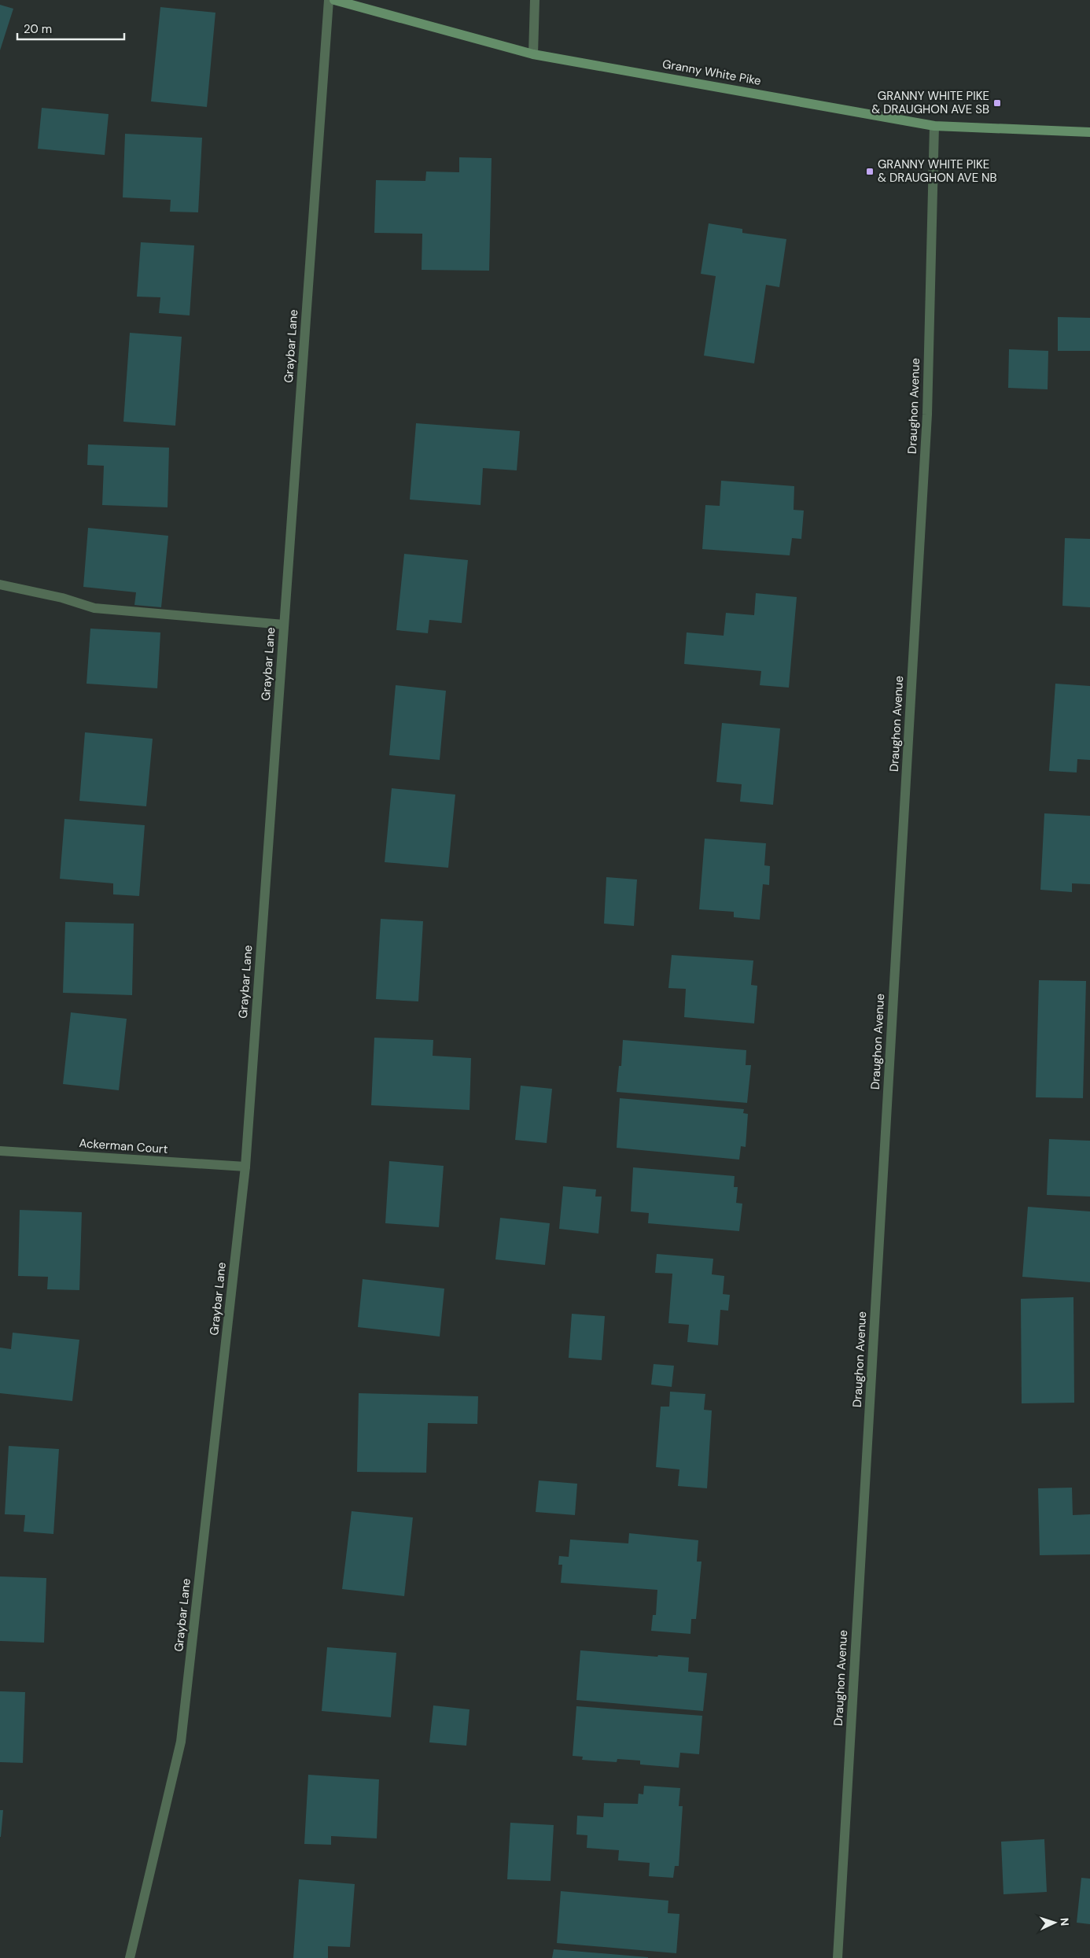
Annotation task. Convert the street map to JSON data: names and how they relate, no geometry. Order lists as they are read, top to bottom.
{
  "streets": {
    "main road": ["Granny White Pike"],
    "street": ["Graybar Lane", "Draughon Avenue", "Ackerman Court"]
  },
  "crossings": [
    ["Granny White Pike", "Draughon Avenue"],
    ["Graybar Lane", "Ackerman Court"]
  ],
  "places": {
    "transit": ["GRANNY WHITE PIKE & DRAUGHON AVE SB", "GRANNY WHITE PIKE & DRAUGHON AVE NB"]
  },
  "scale_bar": "20 m",
  "north": "right"
}
